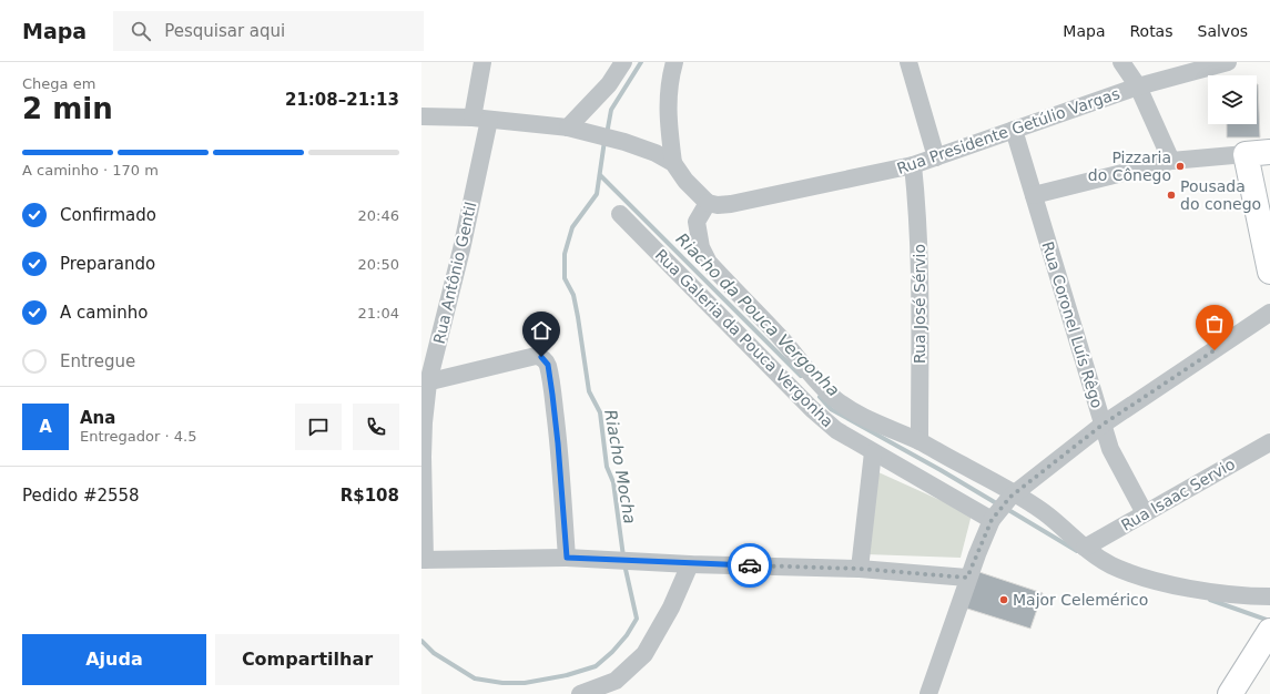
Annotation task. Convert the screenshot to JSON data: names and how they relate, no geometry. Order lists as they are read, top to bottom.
{
  "streets": {
    "street": [
      "Rua Presidente Getúlio Vargas",
      "Rua Antônio Gentil",
      "Rua José Sérvio",
      "Rua Coronel Luís Rêgo",
      "Rua Galeria da Pouca Vergonha",
      "Rua Isaac Servio"
    ]
  },
  "crossings": [
    ["Rua Presidente Getúlio Vargas", "Rua José Sérvio"],
    ["Rua Presidente Getúlio Vargas", "Rua Coronel Luís Rêgo"],
    ["Rua Presidente Getúlio Vargas", "Rua Galeria da Pouca Vergonha"],
    ["Rua José Sérvio", "Rua Galeria da Pouca Vergonha"],
    ["Rua Coronel Luís Rêgo", "Rua Isaac Servio"],
    ["Rua Galeria da Pouca Vergonha", "Rua Isaac Servio"]
  ],
  "water": ["Riacho da Pouca Vergonha", "Riacho Mocha"],
  "places": ["Pizzaria do Cônego", "Pousada do conego", "Major Celemérico"],
  "page": {
    "header": "Mapa",
    "search": "Pesquisar aqui",
    "nav": ["Mapa", "Rotas", "Salvos"],
    "heading": ["2 min", "Chega em", "21:08–21:13"],
    "panel": [
      "Ana",
      "Entregador · 4.5",
      "Pedido #2558",
      "R$108"
    ],
    "bar": "A caminho · 170 m",
    "list": [
      ["Confirmado", "20:46"],
      ["Preparando", "20:50"],
      ["A caminho", "21:04"],
      "Entregue"
    ],
    "round": "A",
    "buttons": ["Ajuda", "Compartilhar"]
  }
}
